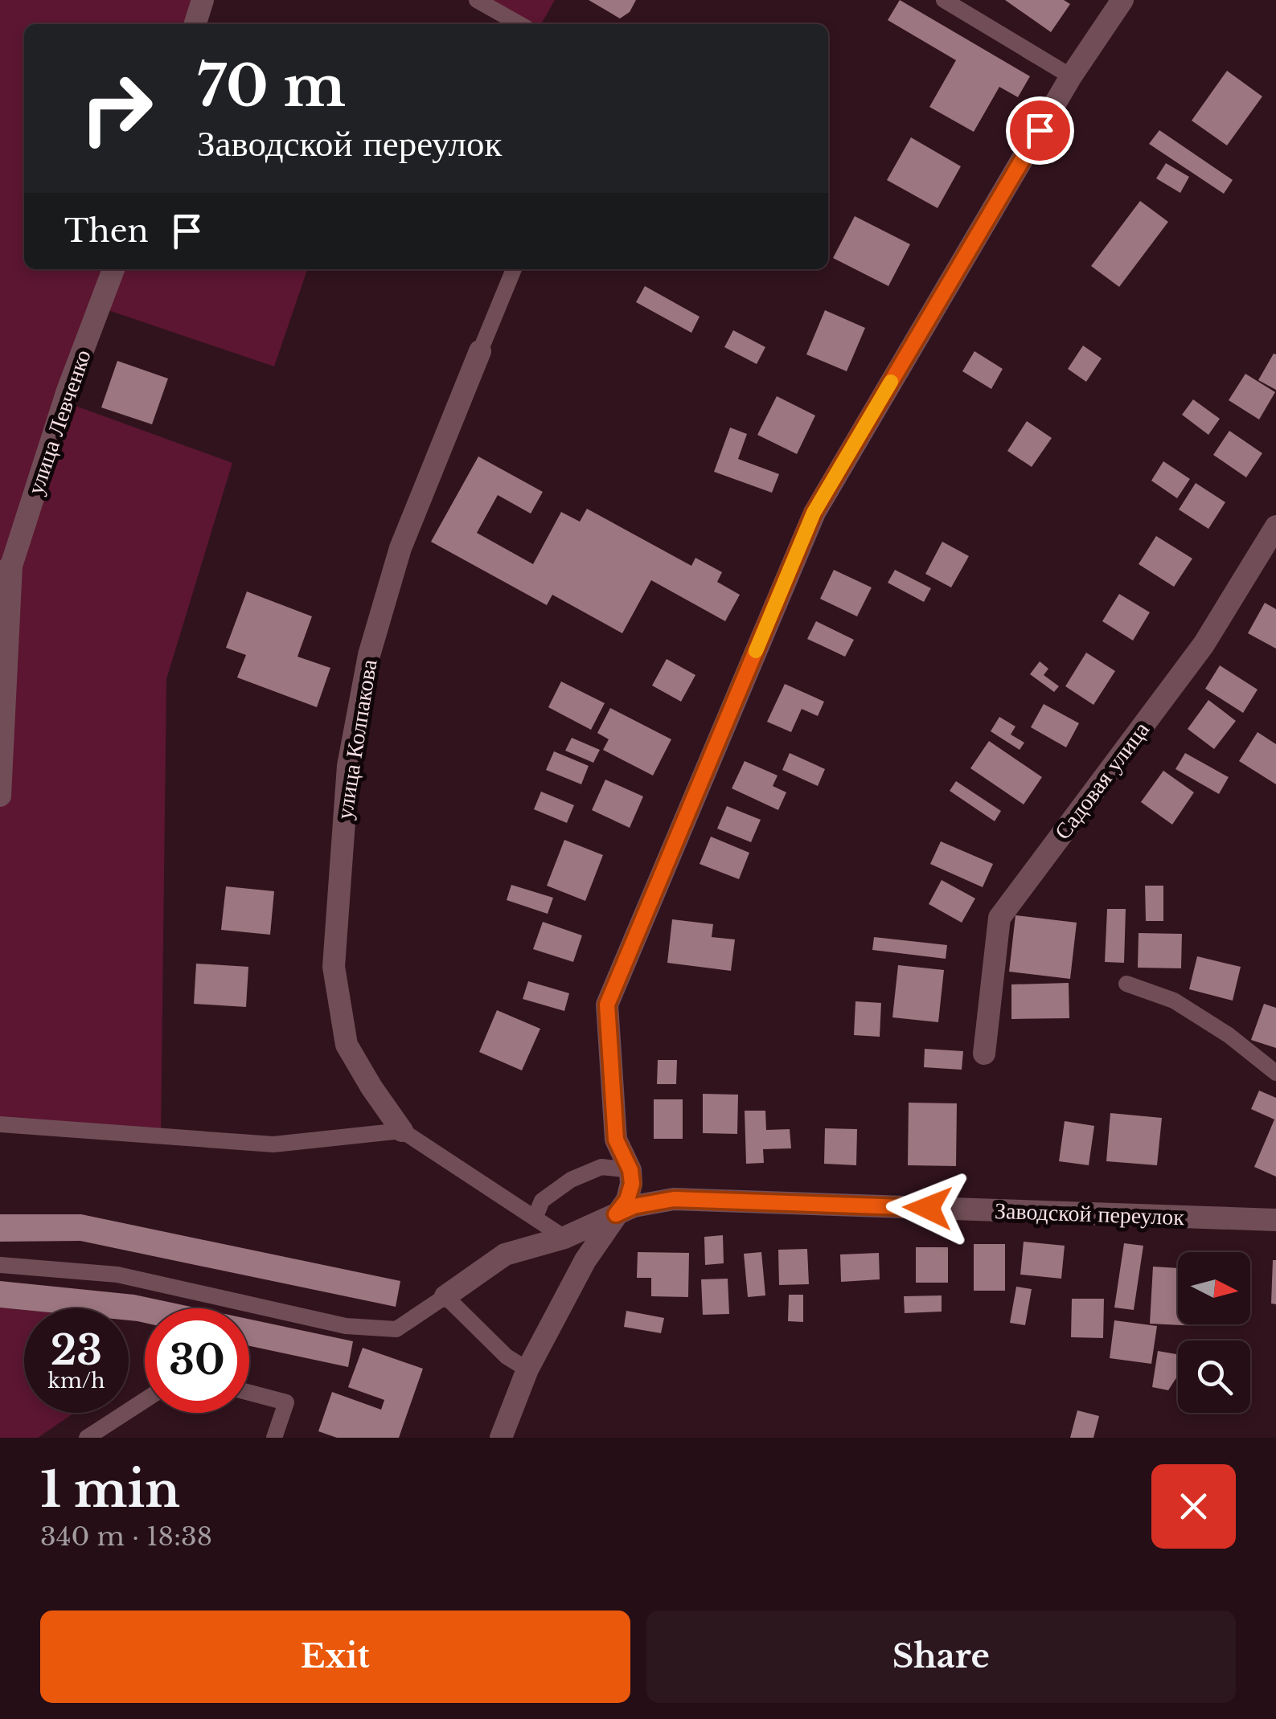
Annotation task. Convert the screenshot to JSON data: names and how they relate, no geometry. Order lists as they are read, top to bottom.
{
  "streets": {
    "street": [
      "улица Левченко",
      "улица Колпакова",
      "Садовая улица",
      "Заводской переулок"
    ]
  },
  "north": "right",
  "page": {
    "turn": ["70 m", "Заводской переулок"],
    "then": "Then",
    "speed": "23 km/h",
    "limit": "30",
    "heading": ["1 min", "340 m · 18:38"],
    "buttons": ["Exit", "Share"]
  }
}
